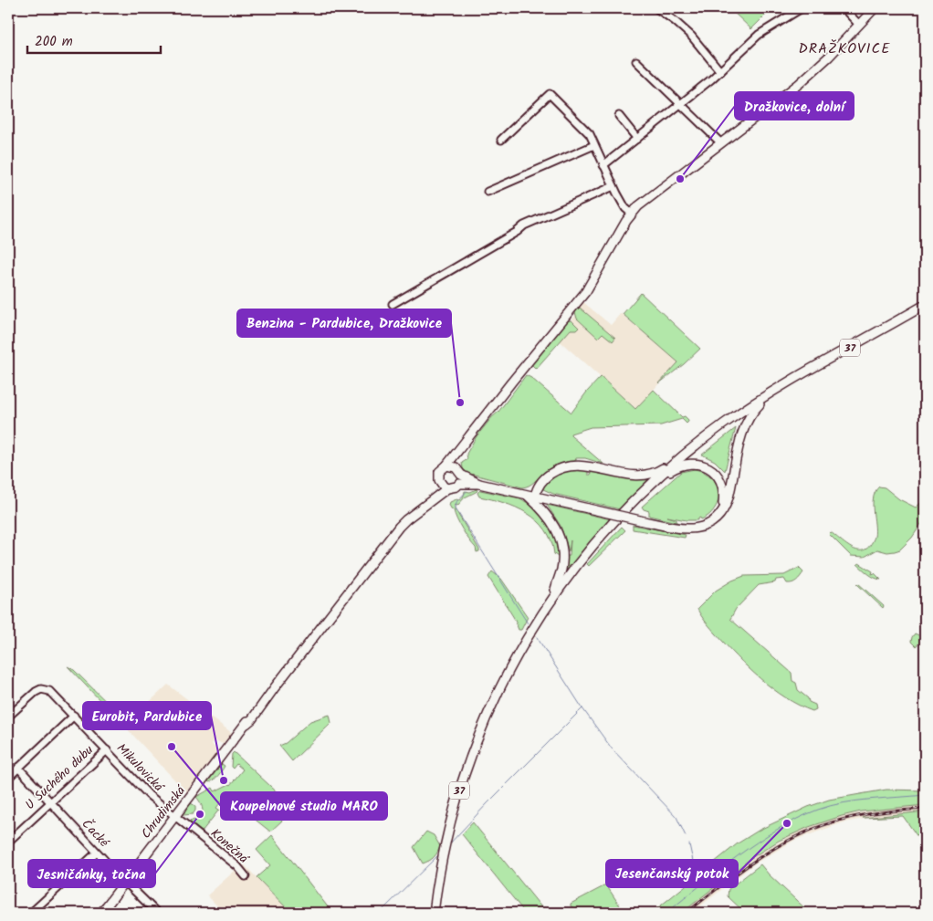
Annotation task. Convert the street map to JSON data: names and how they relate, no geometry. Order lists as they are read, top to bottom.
{
  "streets": {
    "main road": ["37", "Chrudimská"],
    "street": [
      "Mikulovická",
      "U Suchého dubu",
      "Čacké",
      "Konečná"
    ]
  },
  "crossings": [
    ["Mikulovická", "U Suchého dubu"],
    ["Mikulovická", "Chrudimská"],
    ["Mikulovická", "Konečná"],
    ["U Suchého dubu", "Čacké"],
    ["Chrudimská", "Čacké"],
    ["Chrudimská", "Konečná"]
  ],
  "districts": ["DRAŽKOVICE"],
  "places": [
    "Dražkovice, dolní",
    "Benzina - Pardubice, Dražkovice",
    "Koupelnové studio MARO",
    "Eurobit, Pardubice",
    "Jesničánky, točna",
    "Jesenčanský potok"
  ],
  "scale_bar": "200 m"
}
